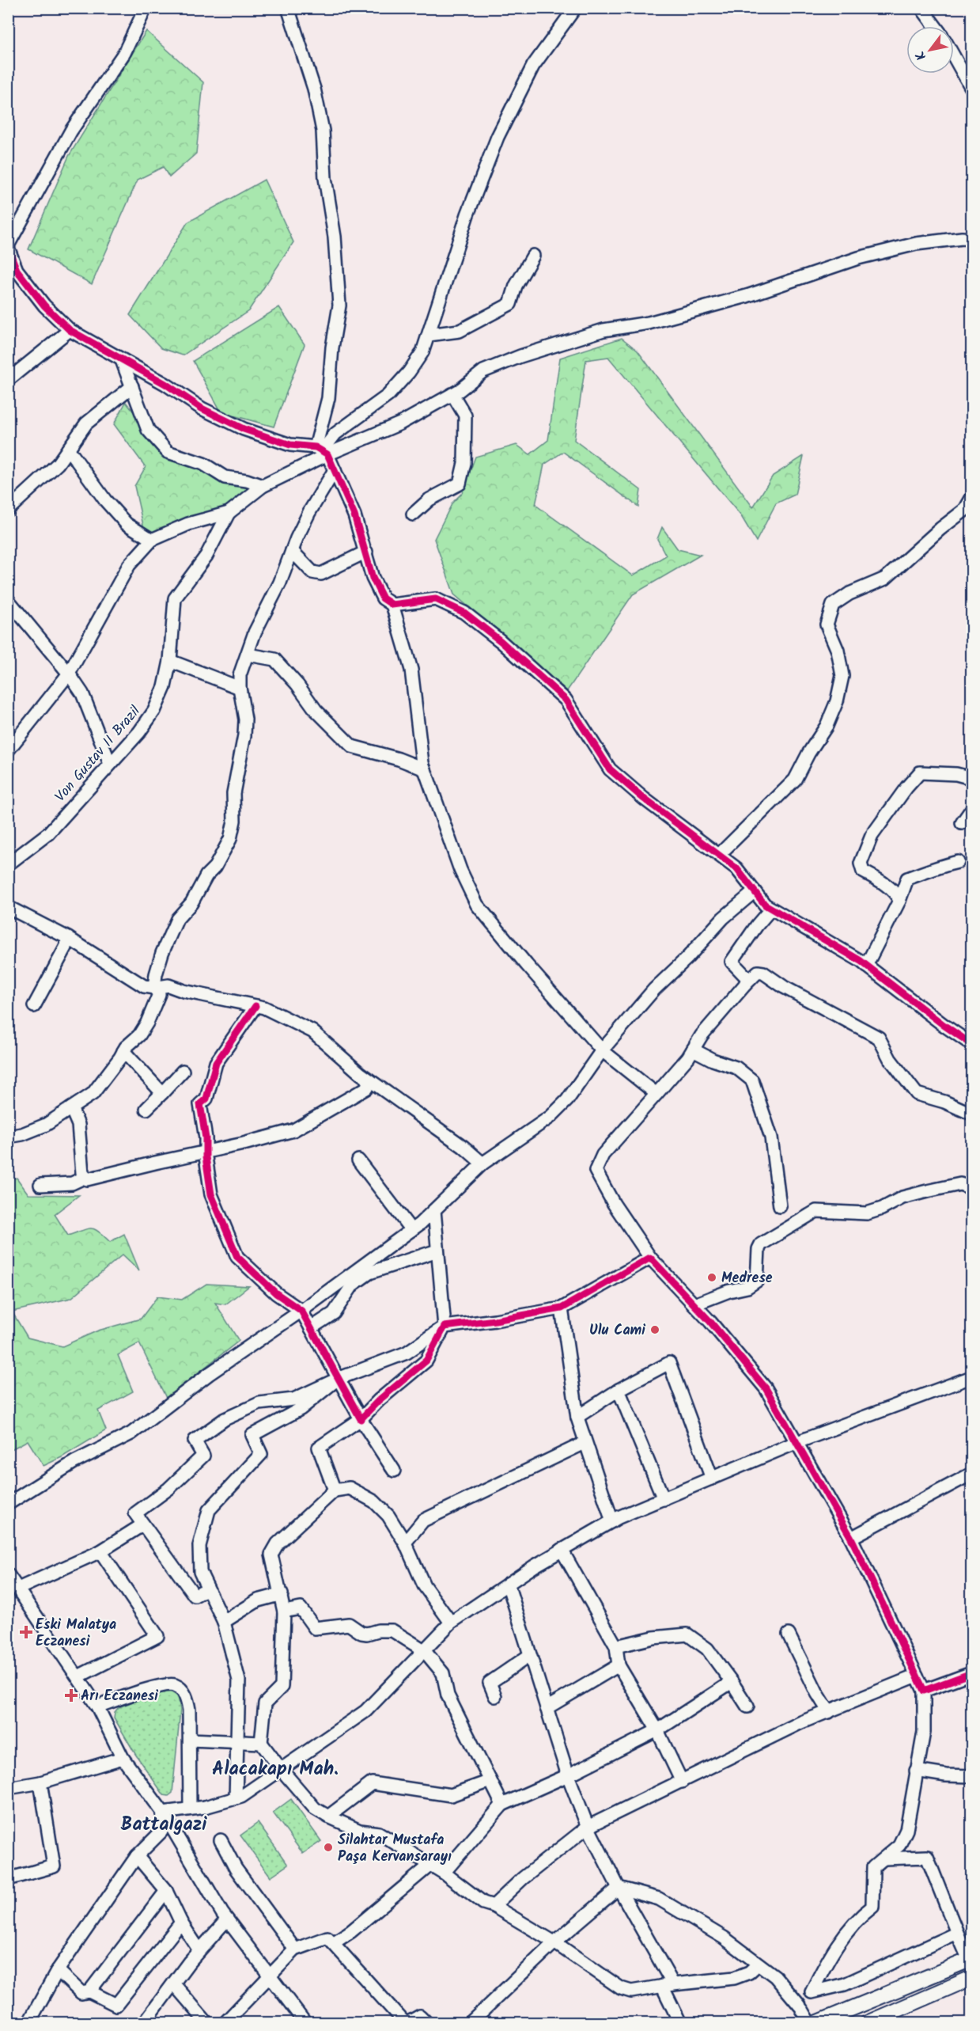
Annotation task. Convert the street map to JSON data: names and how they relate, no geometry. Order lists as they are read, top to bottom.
{
  "streets": {
    "street": ["Von Gustav II Brazil"]
  },
  "districts": ["Alacakapı Mah.", "Battalgazi"],
  "places": {
    "other": ["Medrese", "Ulu Cami", "Silahtar Mustafa Paşa Kervansarayı"],
    "health": ["Eski Malatya Eczanesi", "Arı Eczanesi"]
  },
  "north": "bottom left"
}
